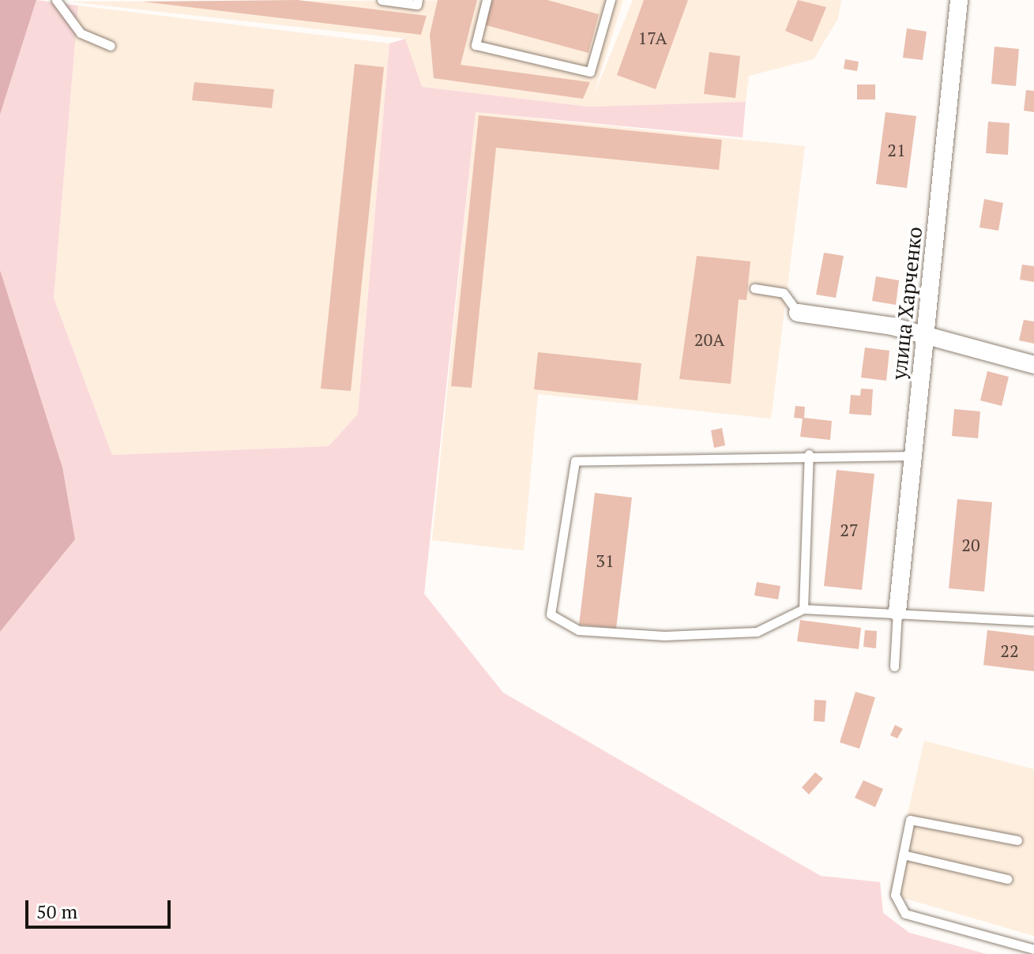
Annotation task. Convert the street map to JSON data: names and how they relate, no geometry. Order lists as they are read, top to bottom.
{
  "streets": {
    "street": ["улица Харченко"]
  },
  "house_numbers": [
    "17А",
    "21",
    "20А",
    "27",
    "20",
    "31",
    "22"
  ],
  "scale_bar": "50 m"
}
